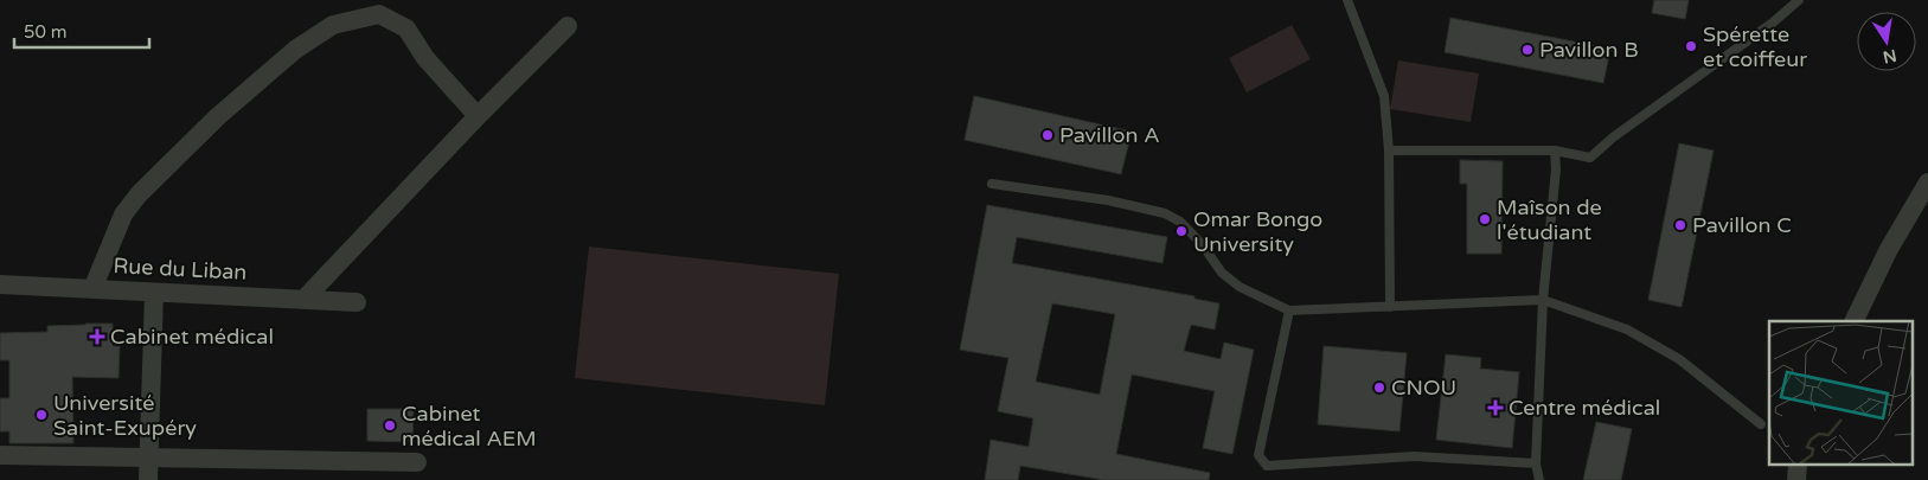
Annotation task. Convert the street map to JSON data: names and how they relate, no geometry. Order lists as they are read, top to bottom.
{
  "streets": {
    "street": ["Rue du Liban"]
  },
  "places": {
    "other": [
      "Spérette et coiffeur",
      "Pavillon B",
      "Pavillon A",
      "Maîson de l'étudiant",
      "Pavillon C",
      "Omar Bongo University",
      "CNOU",
      "Université Saint-Exupéry",
      "Cabinet médical AEM"
    ],
    "health": ["Cabinet médical", "Centre médical"]
  },
  "scale_bar": "50 m",
  "north": "bottom"
}
